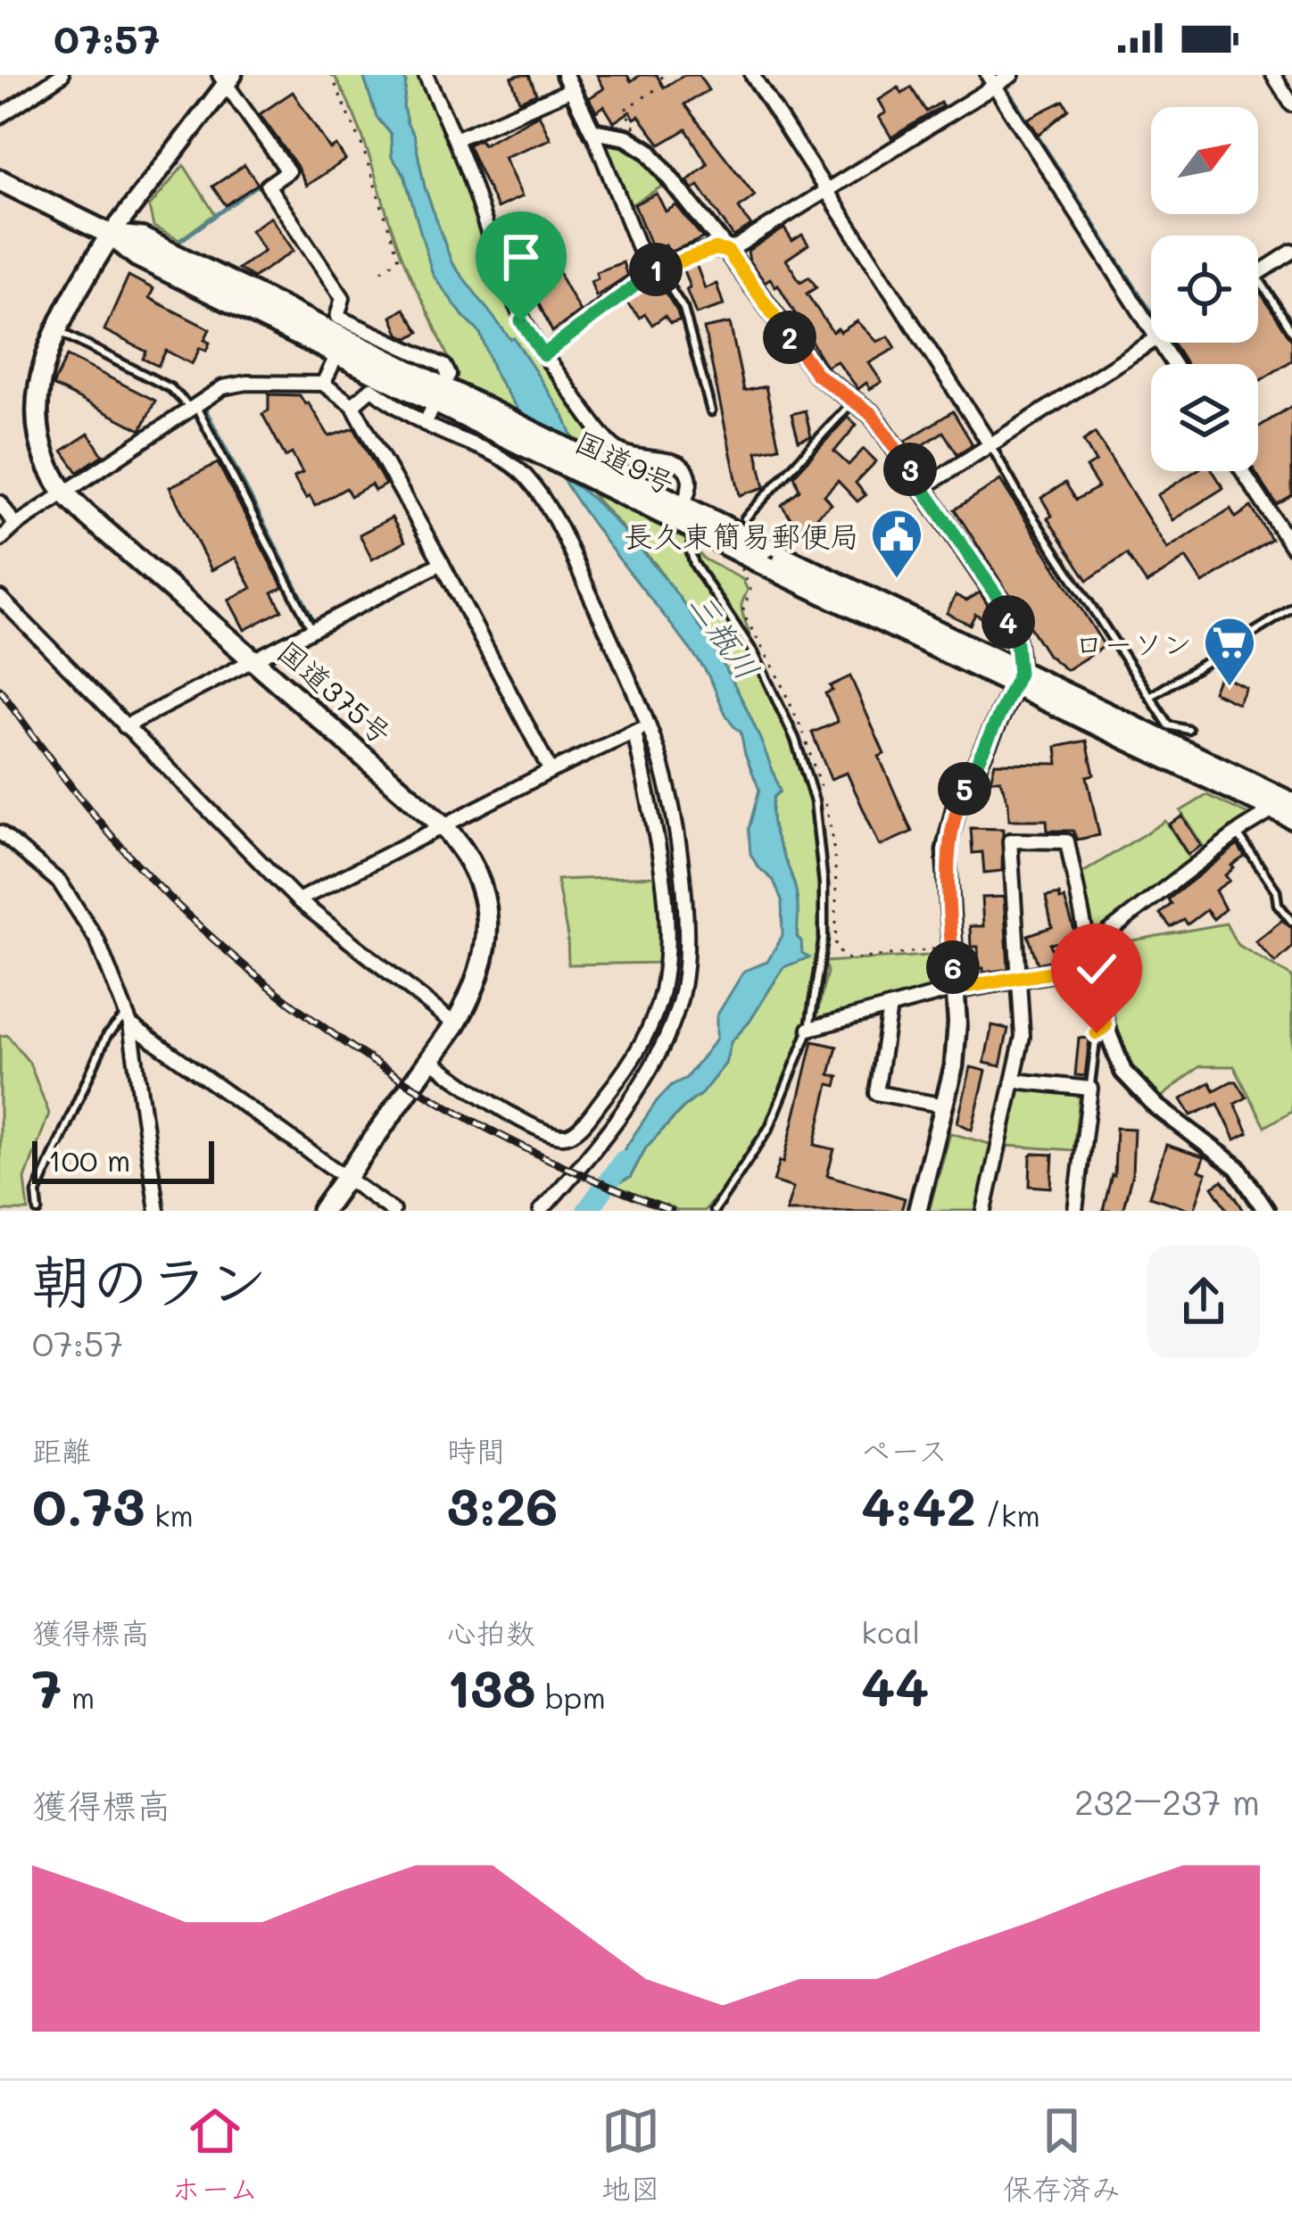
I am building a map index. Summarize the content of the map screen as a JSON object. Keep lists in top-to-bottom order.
{
  "streets": {
    "highway": ["国道9号", "国道375号"]
  },
  "crossings": [
    ["国道9号", "国道375号"]
  ],
  "water": ["三瓶川"],
  "places": {
    "public building": ["長久東簡易郵便局"],
    "supermarket": ["ローソン"]
  },
  "scale_bar": "100 m",
  "north": "top right",
  "page": {
    "status": "07:57",
    "pins": [
      "1",
      "2",
      "3",
      "4",
      "5",
      "6"
    ],
    "scale": "100 m",
    "heading": ["朝のラン", "07:57"],
    "stats": [
      ["距離", "0.73 km"],
      ["時間", "3:26"],
      ["ペース", "4:42 /km"],
      ["獲得標高", "7 m"],
      ["心拍数", "138 bpm"],
      ["kcal", "44"]
    ],
    "chart": ["獲得標高", "232–237 m"],
    "tabs": ["ホーム", "地図", "保存済み"]
  }
}
